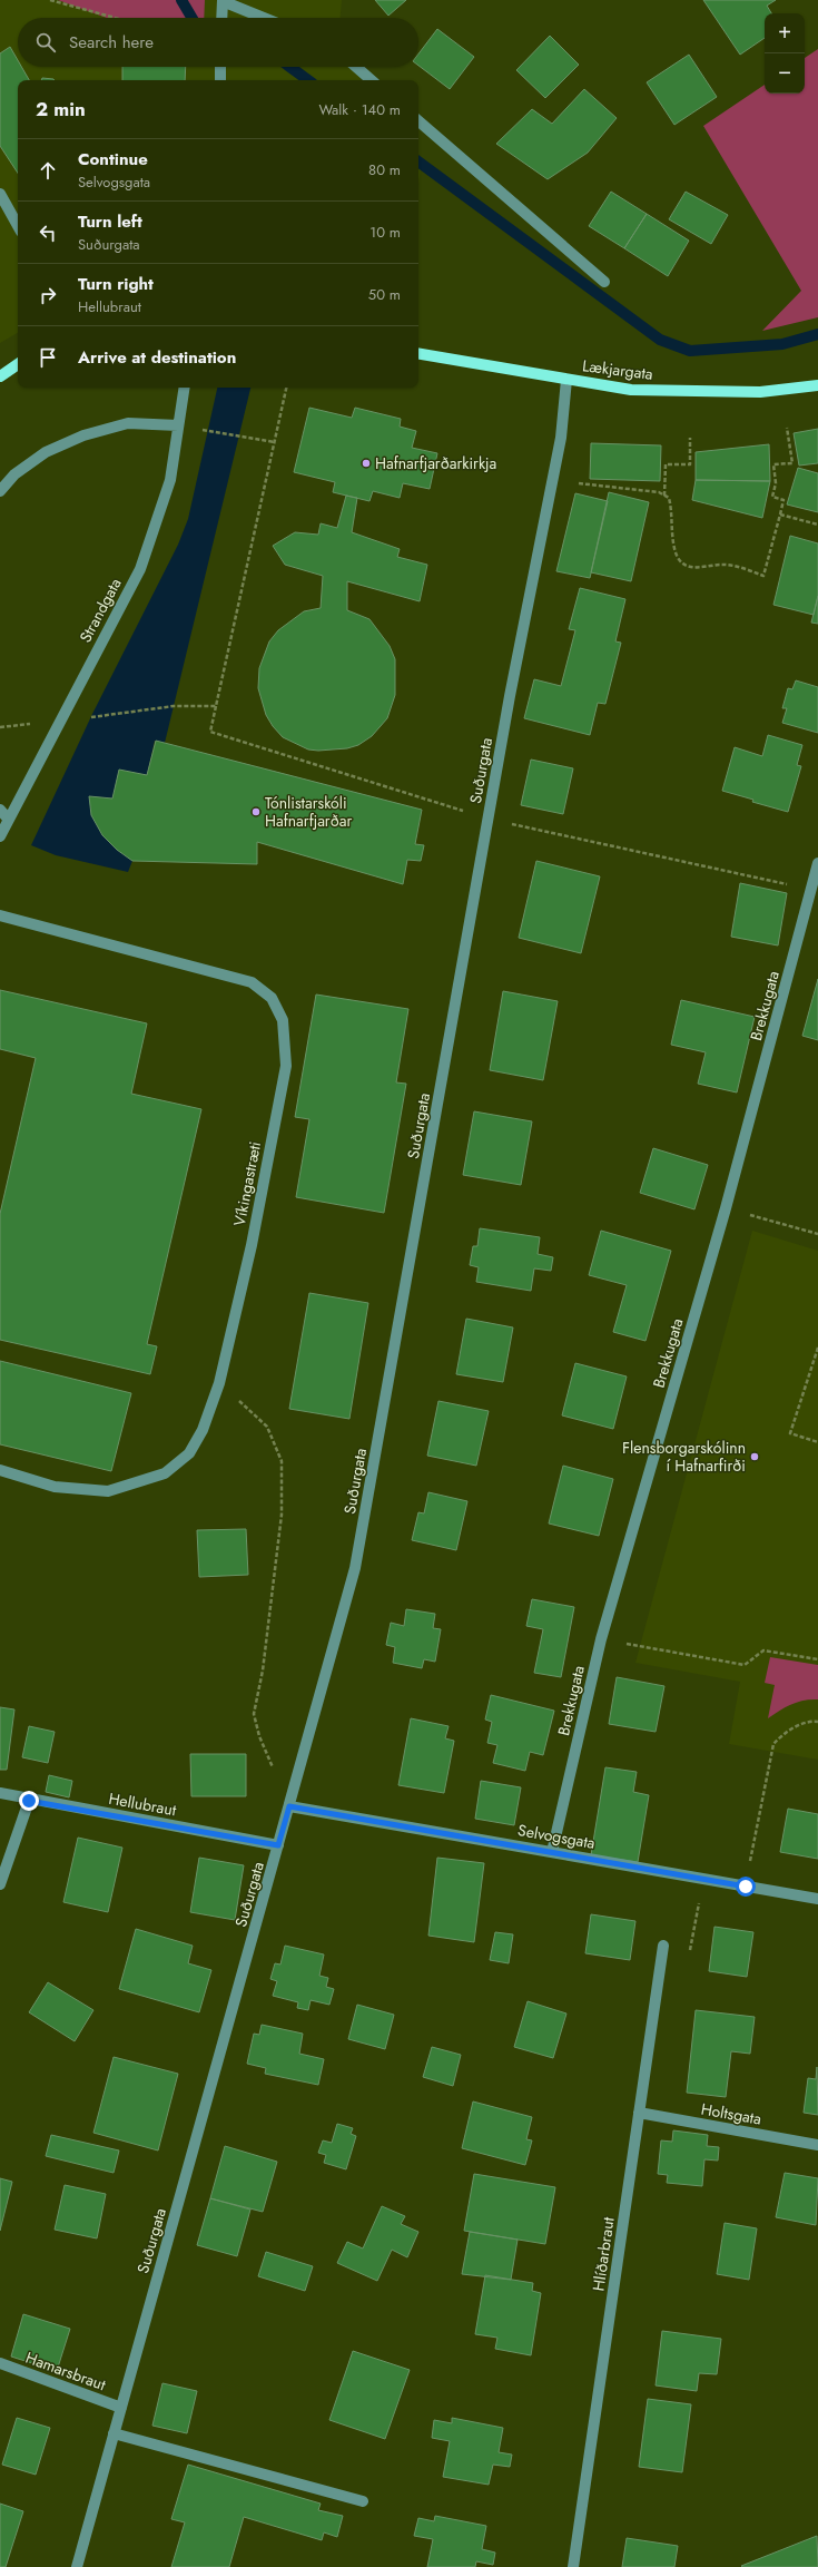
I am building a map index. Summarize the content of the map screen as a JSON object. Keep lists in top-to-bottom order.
{
  "streets": {
    "main road": ["Lækjargata"],
    "street": [
      "Strandgata",
      "Suðurgata",
      "Brekkugata",
      "Víkingastræti",
      "Hellubraut",
      "Selvogsgata",
      "Holtsgata",
      "Hlíðarbraut",
      "Hamarsbraut"
    ]
  },
  "crossings": [
    ["Lækjargata", "Suðurgata"],
    ["Suðurgata", "Hellubraut"],
    ["Suðurgata", "Selvogsgata"],
    ["Suðurgata", "Hamarsbraut"],
    ["Brekkugata", "Selvogsgata"],
    ["Holtsgata", "Hlíðarbraut"]
  ],
  "places": ["Hafnarfjarðarkirkja", "Tónlistarskóli Hafnarfjarðar", "Flensborgarskólinn í Hafnarfirði"],
  "page": {
    "map_buttons": ["+", "−"],
    "search": "Search here",
    "heading": ["2 min", "Walk · 140 m"],
    "list": [
      ["Continue", "Selvogsgata", "80 m"],
      ["Turn left", "Suðurgata", "10 m"],
      ["Turn right", "Hellubraut", "50 m"],
      "Arrive at destination"
    ]
  }
}
